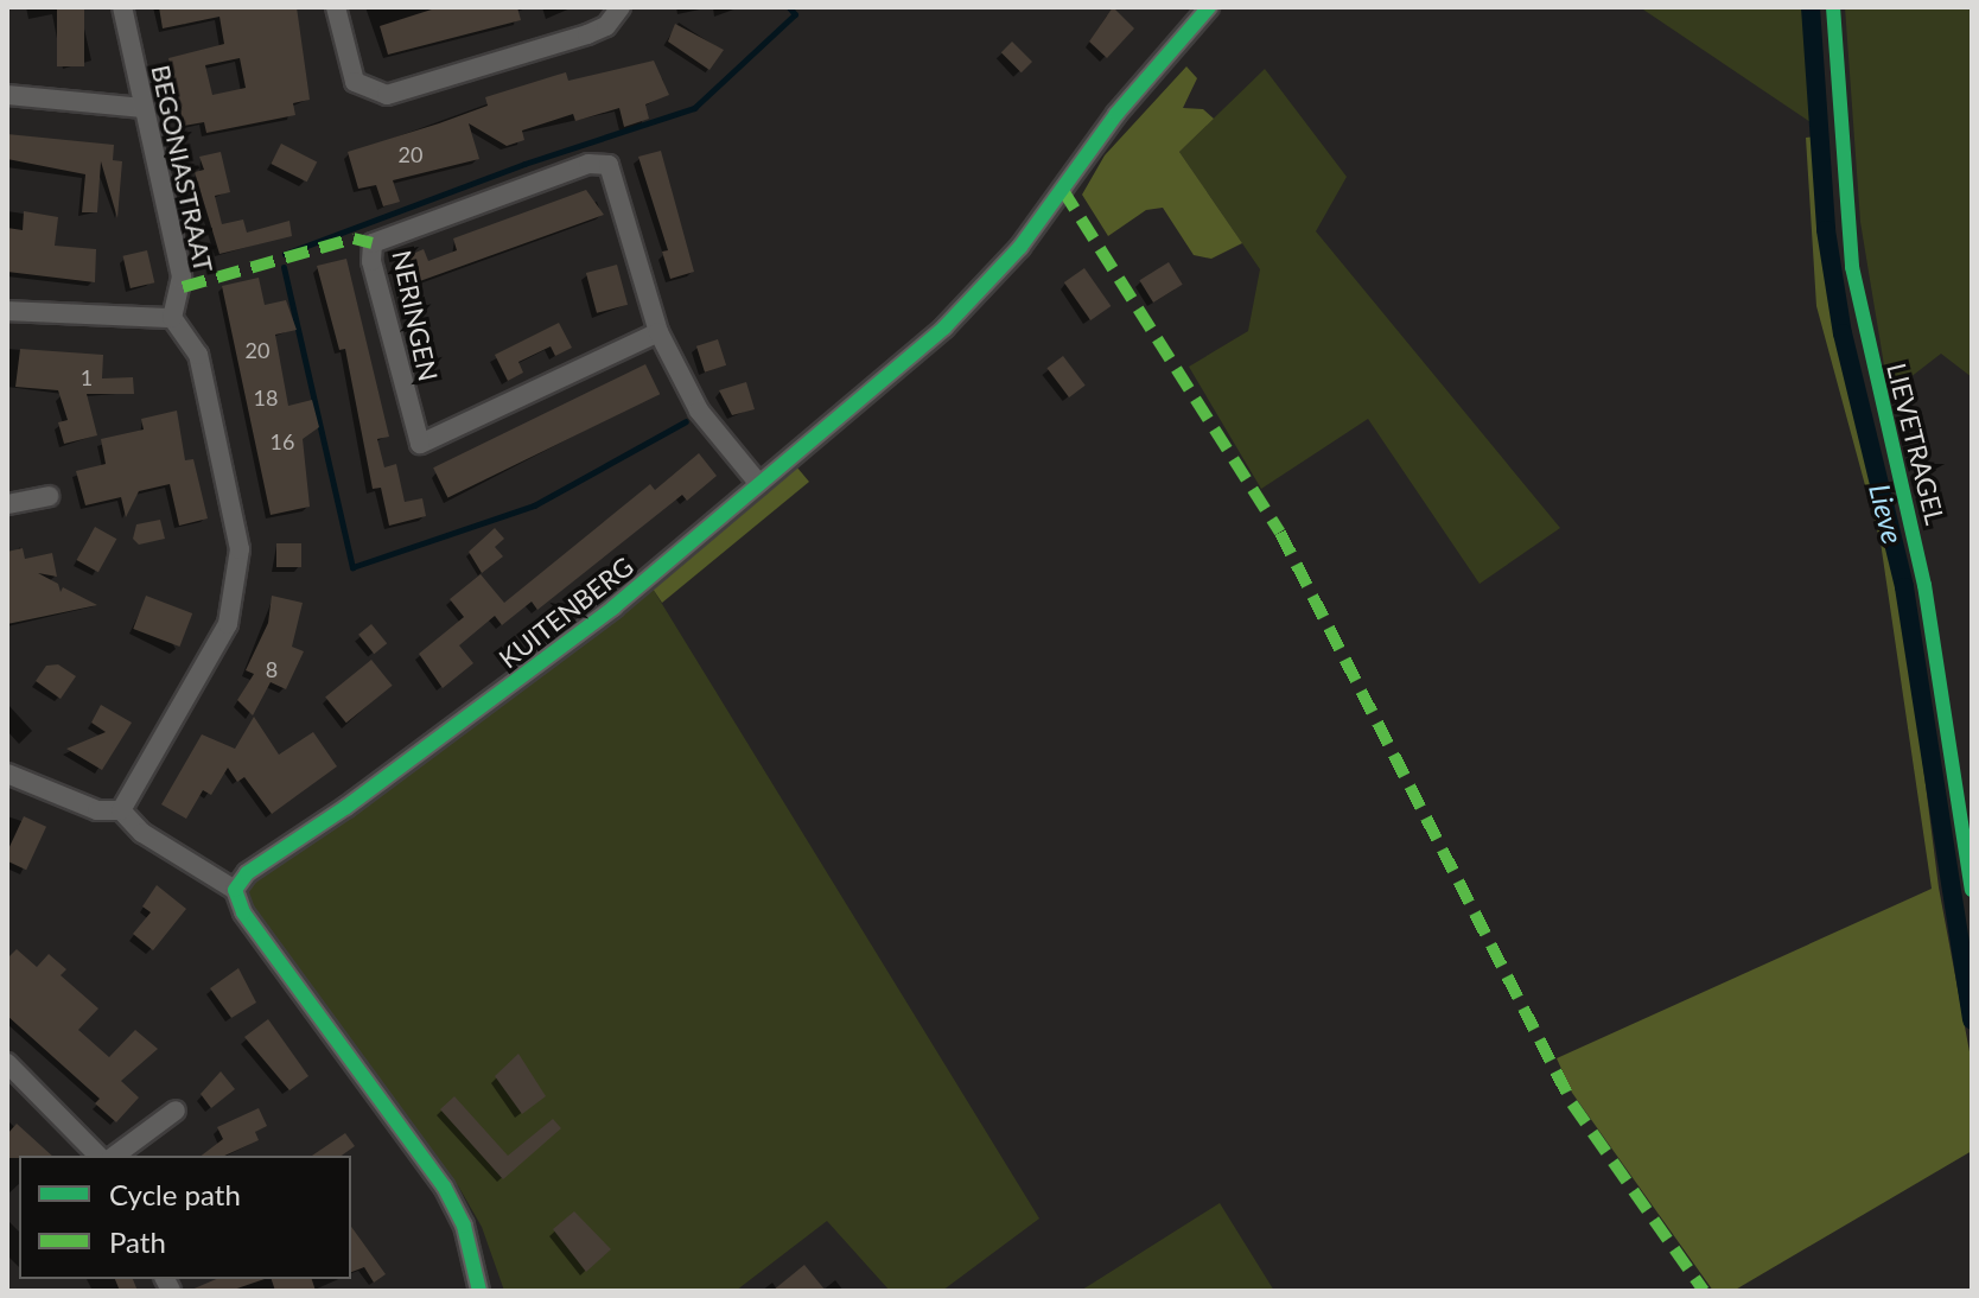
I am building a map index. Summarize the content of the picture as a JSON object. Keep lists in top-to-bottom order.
{
  "streets": {
    "street": ["BEGONIASTRAAT", "NERINGEN", "KUITENBERG"],
    "cycle path": ["LIEVETRAGEL"]
  },
  "crossings": [
    ["NERINGEN", "KUITENBERG"]
  ],
  "water": ["Lieve"],
  "house_numbers": [
    "20",
    "20",
    "1",
    "18",
    "16",
    "8"
  ],
  "legend": ["Cycle path", "Path"]
}
